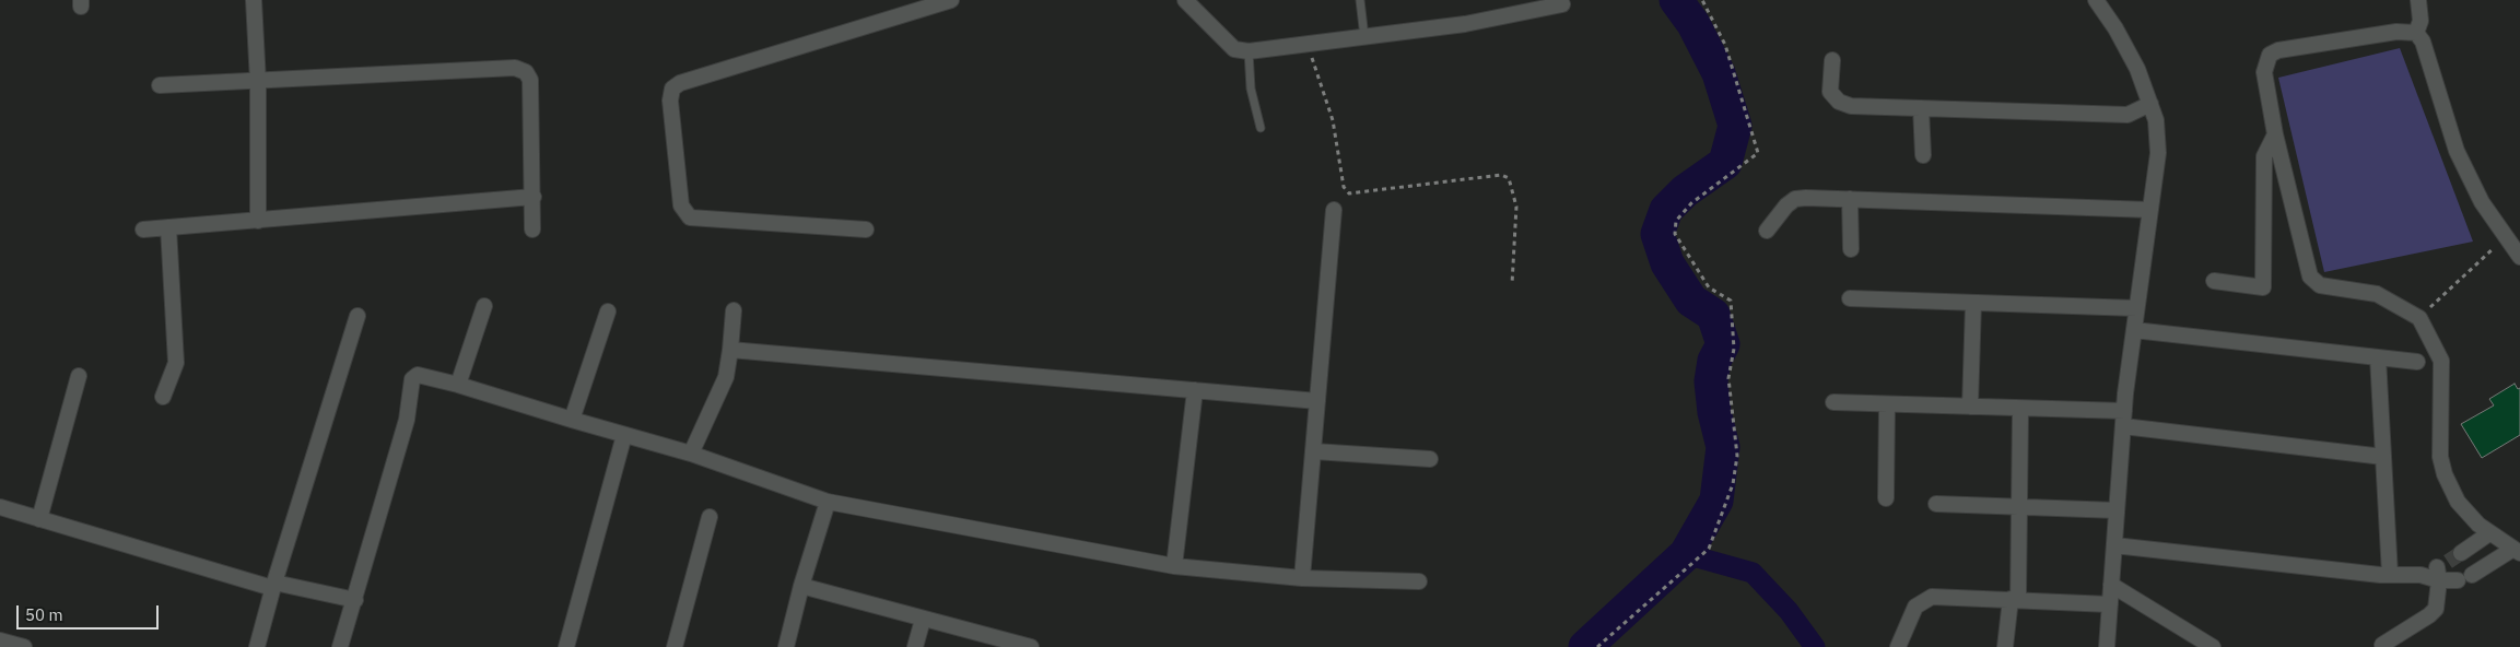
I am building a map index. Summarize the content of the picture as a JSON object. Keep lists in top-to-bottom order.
{
  "scale_bar": "50 m"
}
